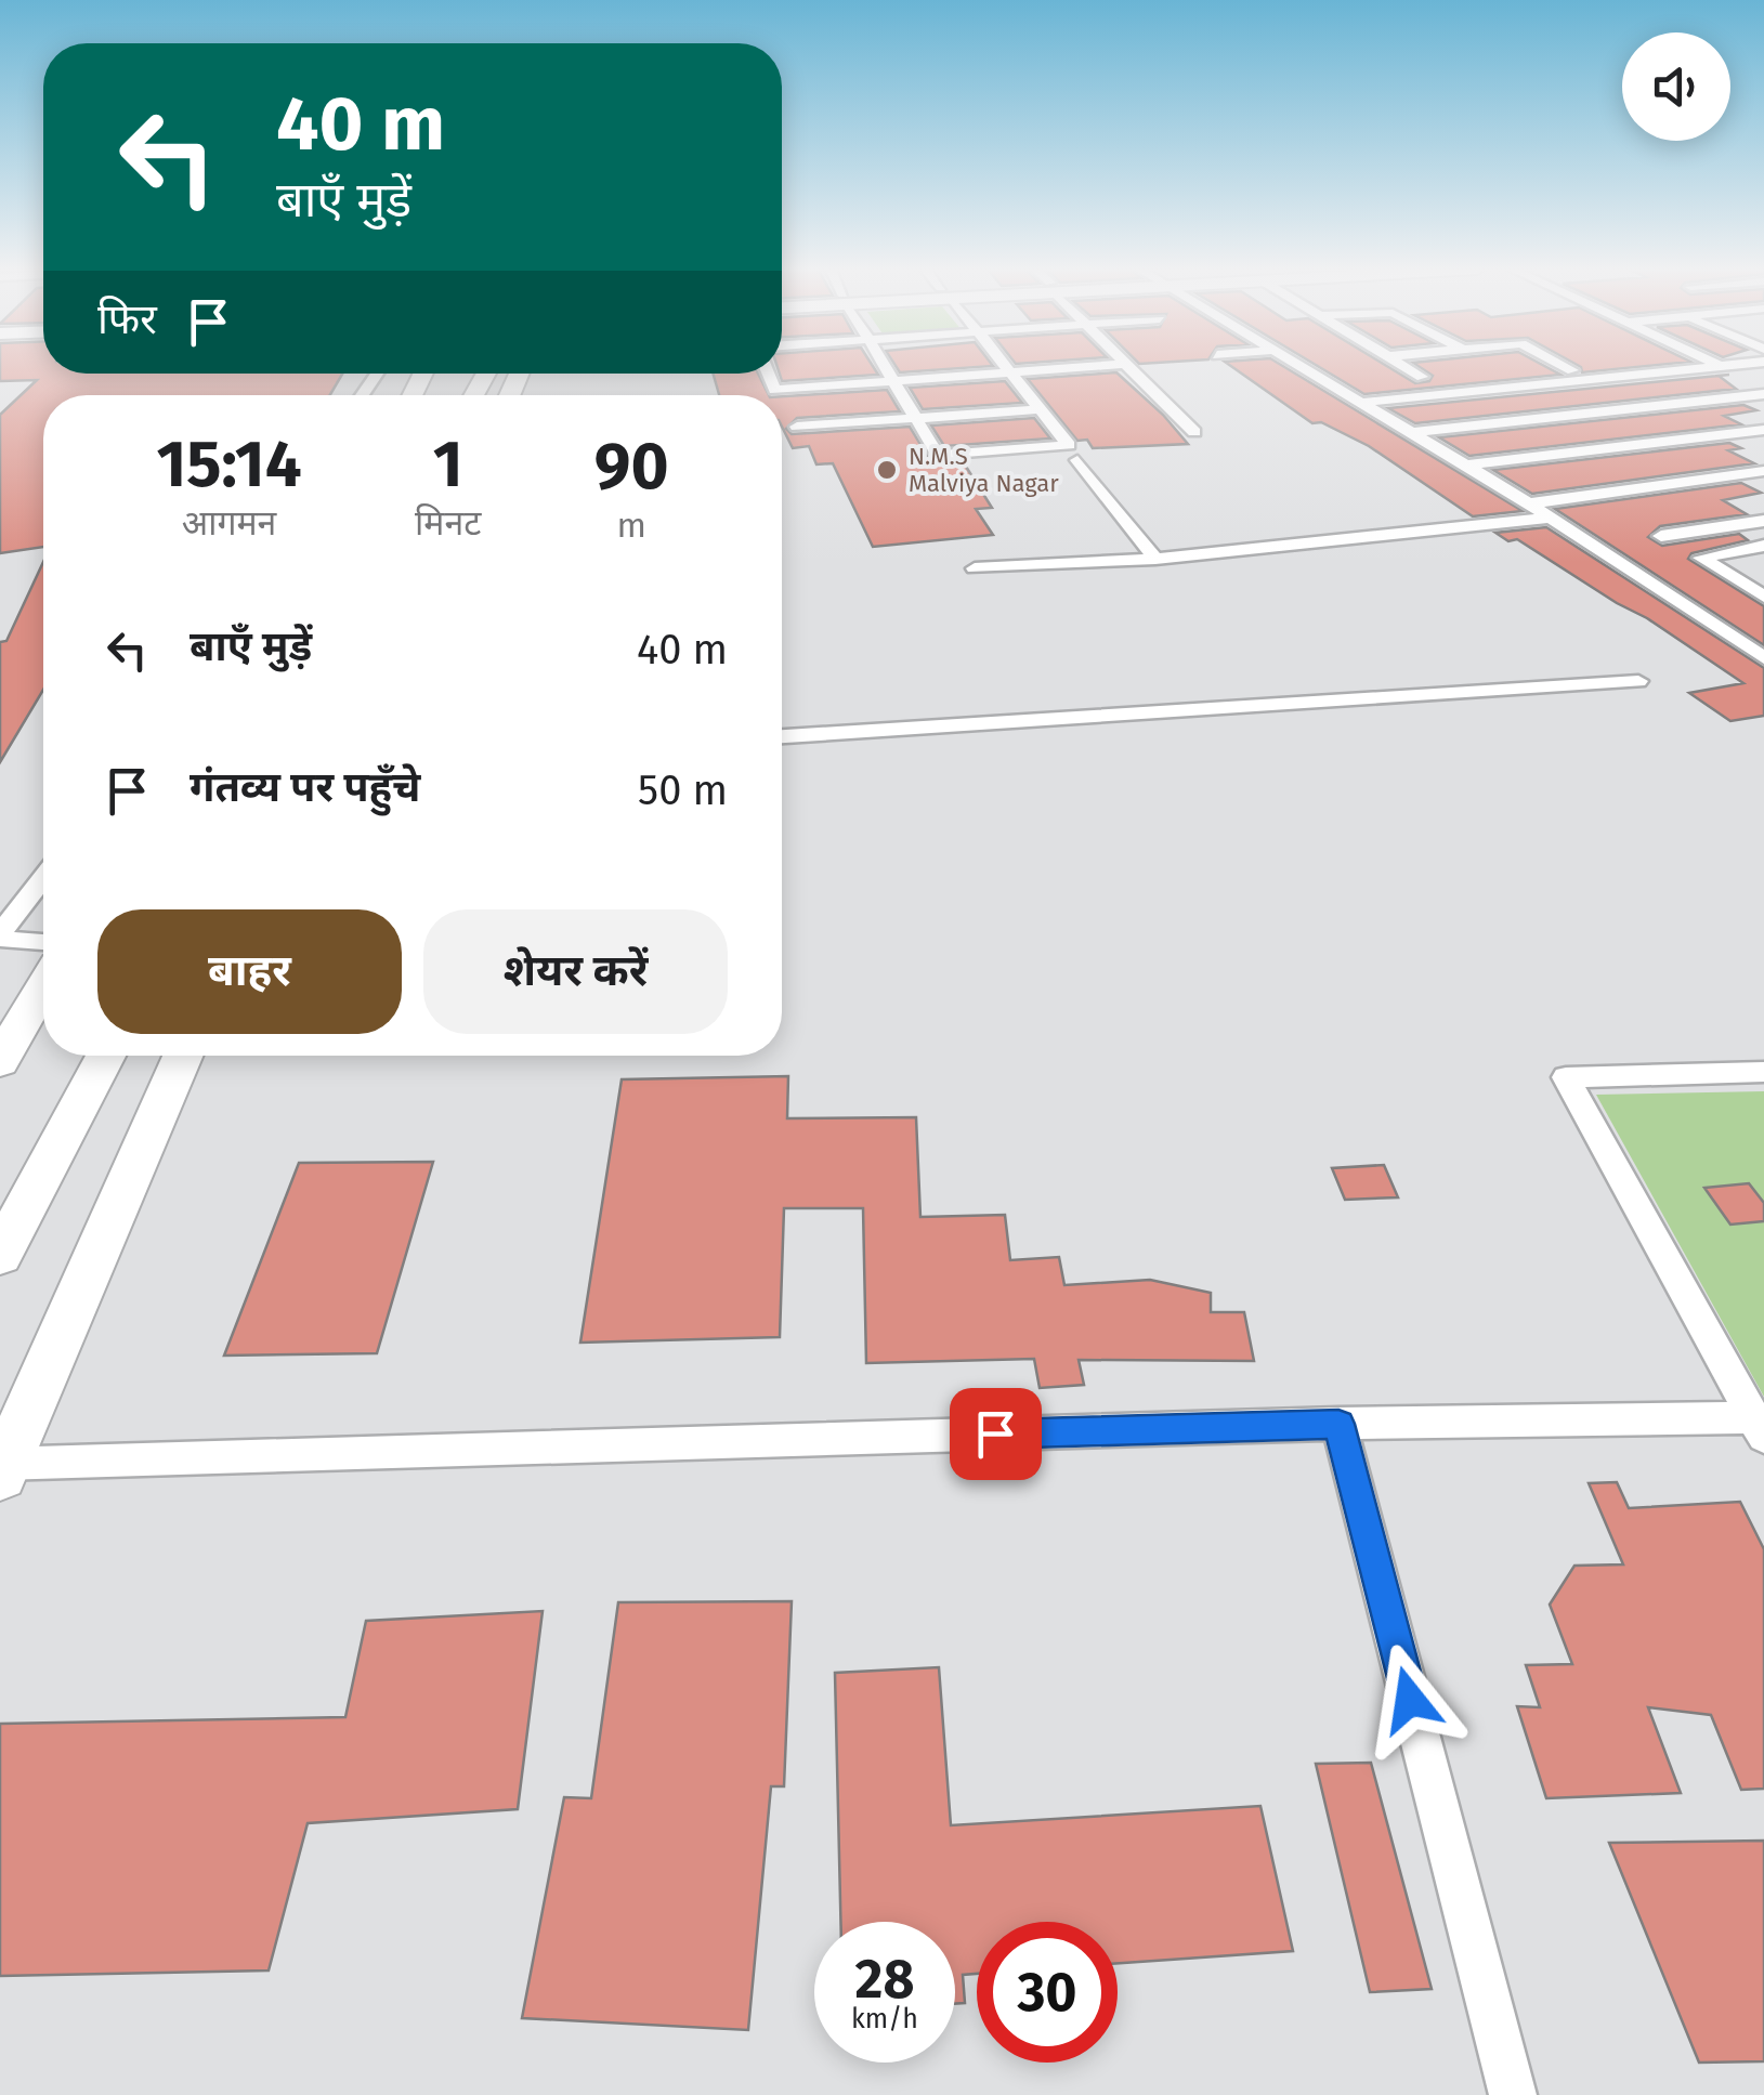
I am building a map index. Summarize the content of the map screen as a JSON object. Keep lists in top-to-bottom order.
{
  "places": ["N.M.S Malviya Nagar"],
  "page": {
    "turn": ["40 m", "बाएँ मुड़ें"],
    "then": "फिर",
    "eta": [
      "15:14",
      "आगमन",
      "1",
      "मिनट",
      "90",
      "m"
    ],
    "list": [
      {
        "name": "बाएँ मुड़ें",
        "value": "40 m"
      },
      {
        "name": "गंतव्य पर पहुँचे",
        "value": "50 m"
      }
    ],
    "buttons": ["बाहर", "शेयर करें"],
    "speed": "28 km/h",
    "limit": "30"
  }
}
